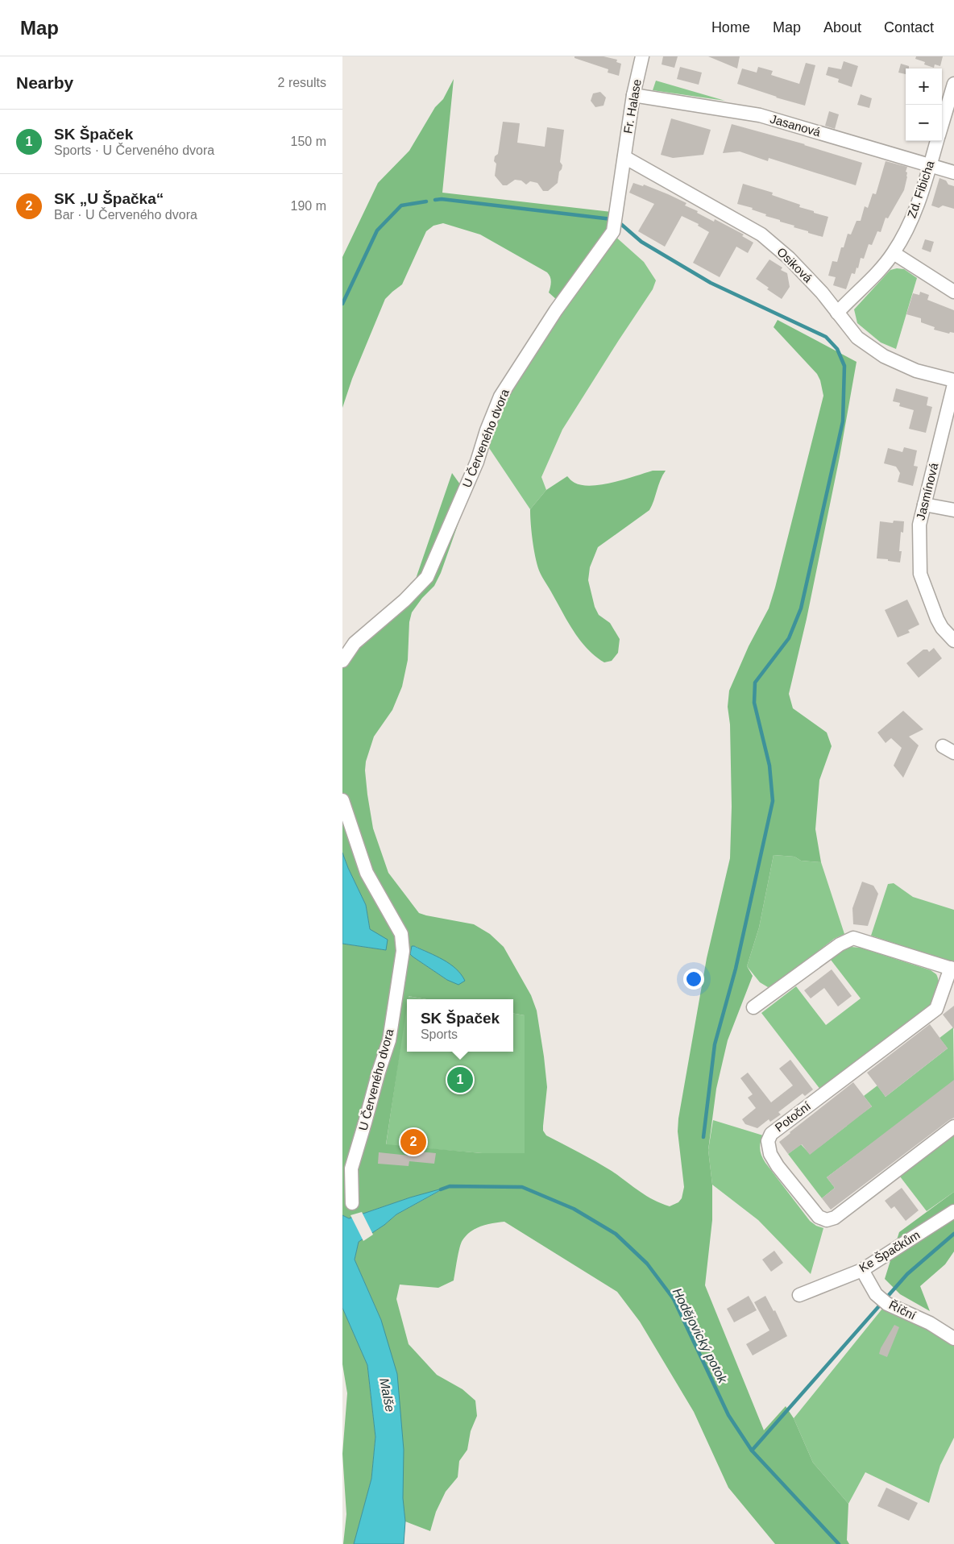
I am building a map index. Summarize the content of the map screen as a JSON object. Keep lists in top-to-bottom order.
{
  "streets": {
    "street": [
      "Fr. Halase",
      "Jasanová",
      "Zd. Fibicha",
      "Osiková",
      "U Červeného dvora",
      "Jasmínová",
      "Potoční",
      "Ke Špačkům",
      "Říční"
    ]
  },
  "crossings": [
    ["Fr. Halase", "Jasanová"],
    ["Fr. Halase", "Osiková"],
    ["Fr. Halase", "U Červeného dvora"],
    ["Jasanová", "Zd. Fibicha"],
    ["Zd. Fibicha", "Osiková"],
    ["Osiková", "U Červeného dvora"],
    ["Ke Špačkům", "Říční"]
  ],
  "water": ["Hodějovický potok", "Malše"],
  "page": {
    "header": "Map",
    "nav": [
      "Home",
      "Map",
      "About",
      "Contact"
    ],
    "heading": ["Nearby", "2 results"],
    "map_buttons": ["+", "−"],
    "list": [
      {
        "mark": "1",
        "name": "SK Špaček",
        "note": "Sports · U Červeného dvora",
        "value": "150 m"
      },
      {
        "mark": "2",
        "name": "SK „U Špačka“",
        "note": "Bar · U Červeného dvora",
        "value": "190 m"
      }
    ],
    "popup": ["SK Špaček", "Sports"],
    "pins": ["1", "2"]
  }
}
